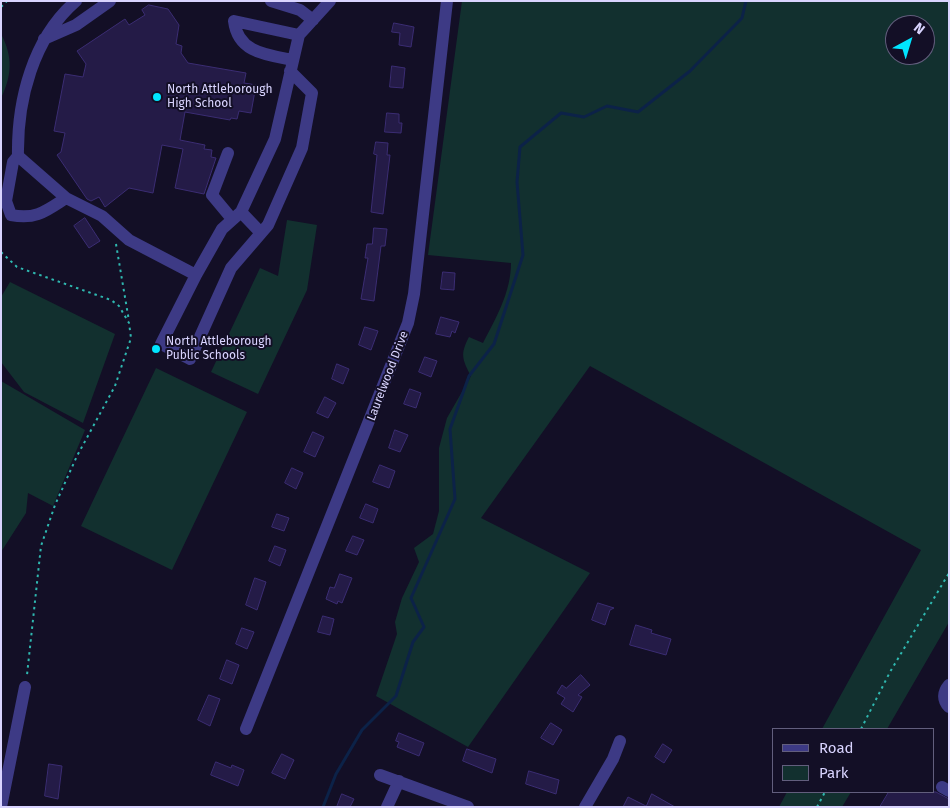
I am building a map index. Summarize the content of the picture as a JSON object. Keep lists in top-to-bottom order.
{
  "streets": {
    "street": ["Laurelwood Drive"]
  },
  "places": ["North Attleborough High School", "North Attleborough Public Schools"],
  "legend": ["Road", "Park"],
  "north": "top right"
}
